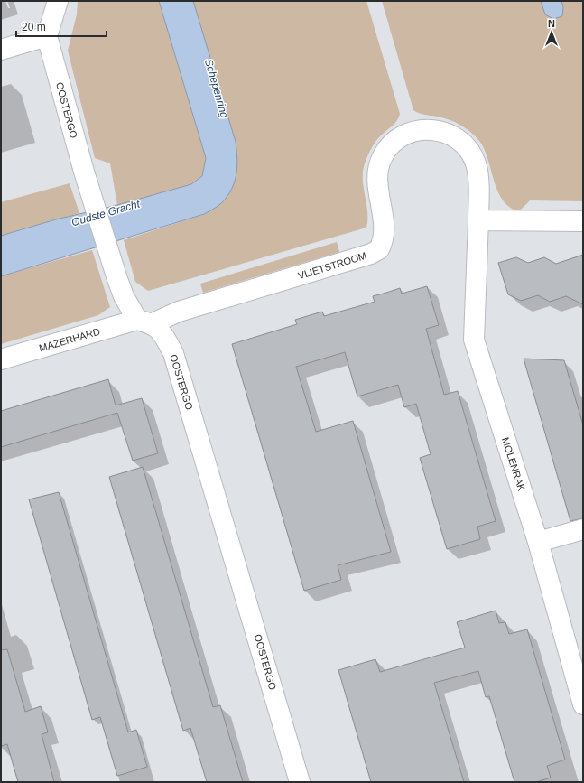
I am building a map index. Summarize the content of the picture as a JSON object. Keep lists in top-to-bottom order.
{
  "streets": {
    "street": [
      "OOSTERGO",
      "VLIETSTROOM",
      "MAZERHARD",
      "MOLENRAK"
    ]
  },
  "crossings": [
    ["OOSTERGO", "VLIETSTROOM"],
    ["OOSTERGO", "MAZERHARD"],
    ["VLIETSTROOM", "MAZERHARD"],
    ["VLIETSTROOM", "MOLENRAK"]
  ],
  "water": ["Schepenring", "Oudste Gracht"],
  "scale_bar": "20 m",
  "north": "top"
}
